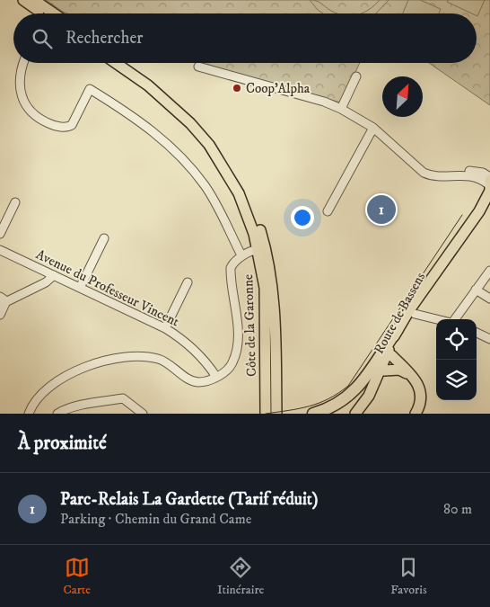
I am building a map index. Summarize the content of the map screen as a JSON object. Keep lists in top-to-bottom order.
{
  "streets": {
    "main road": ["Route de Bassens", "Côte de la Garonne"],
    "street": ["Avenue du Professeur Vincent"]
  },
  "places": ["Coop'Alpha"],
  "north": "top right",
  "page": {
    "search": "Rechercher",
    "pins": "1",
    "heading": "À proximité",
    "list": [
      {
        "mark": "1",
        "name": "Parc-Relais La Gardette (Tarif réduit)",
        "note": "Parking · Chemin du Grand Came",
        "value": "80 m"
      }
    ],
    "nav": ["Carte", "Itinéraire", "Favoris"]
  }
}
